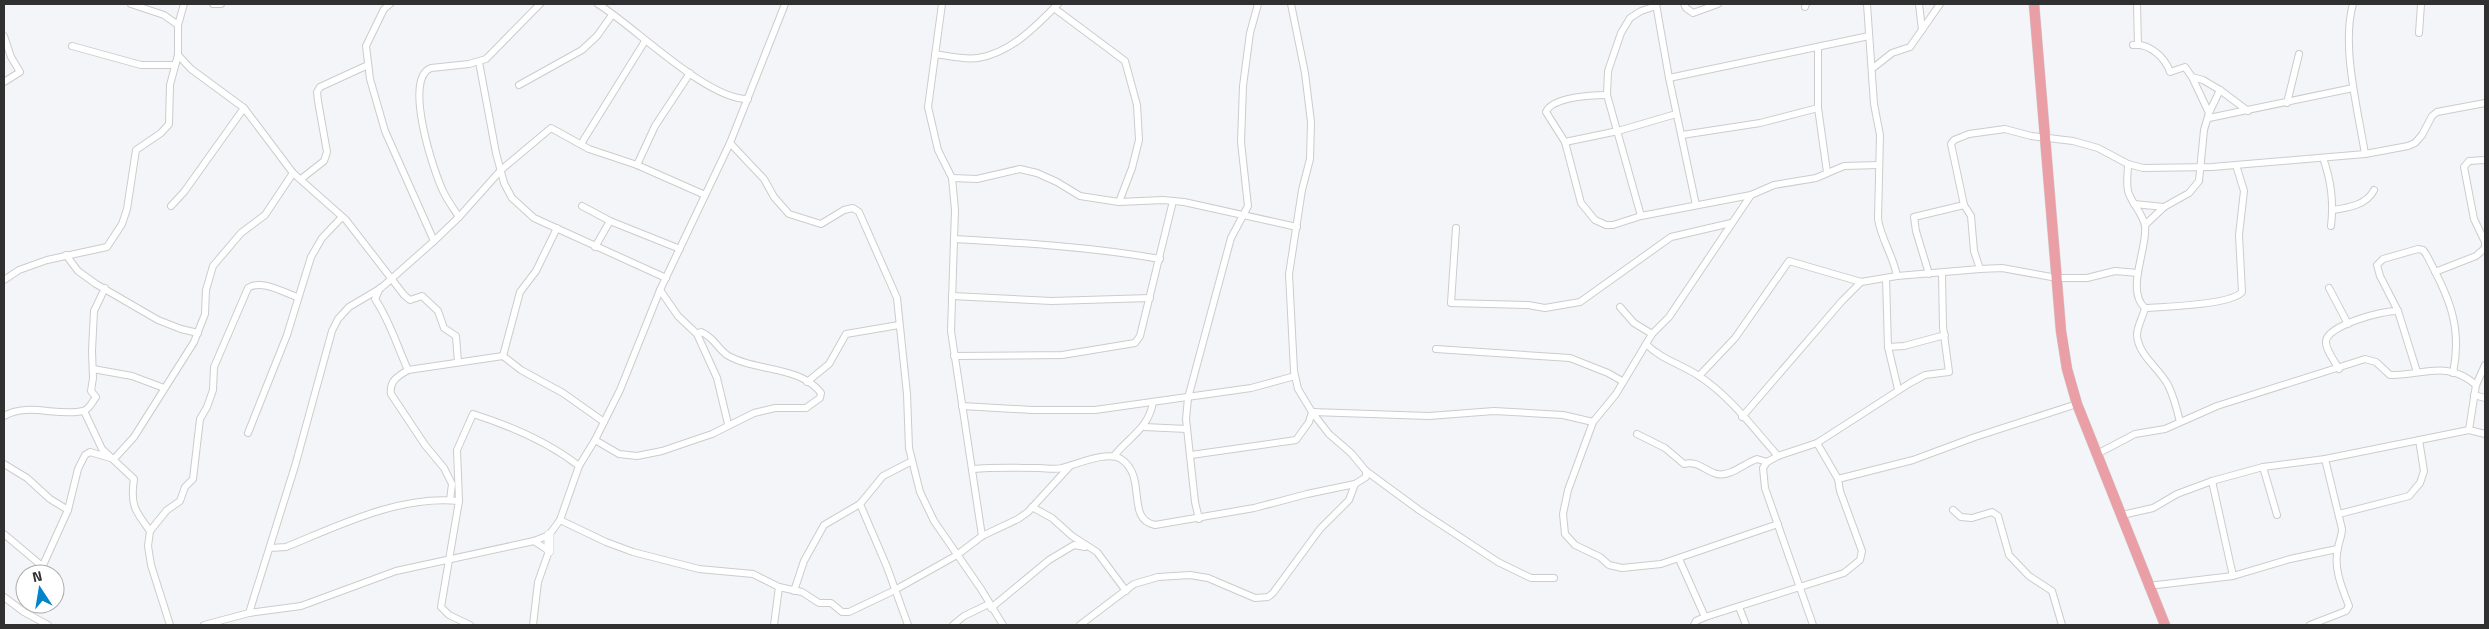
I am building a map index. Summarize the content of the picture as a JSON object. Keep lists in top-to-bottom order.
{
  "north": "top"
}
